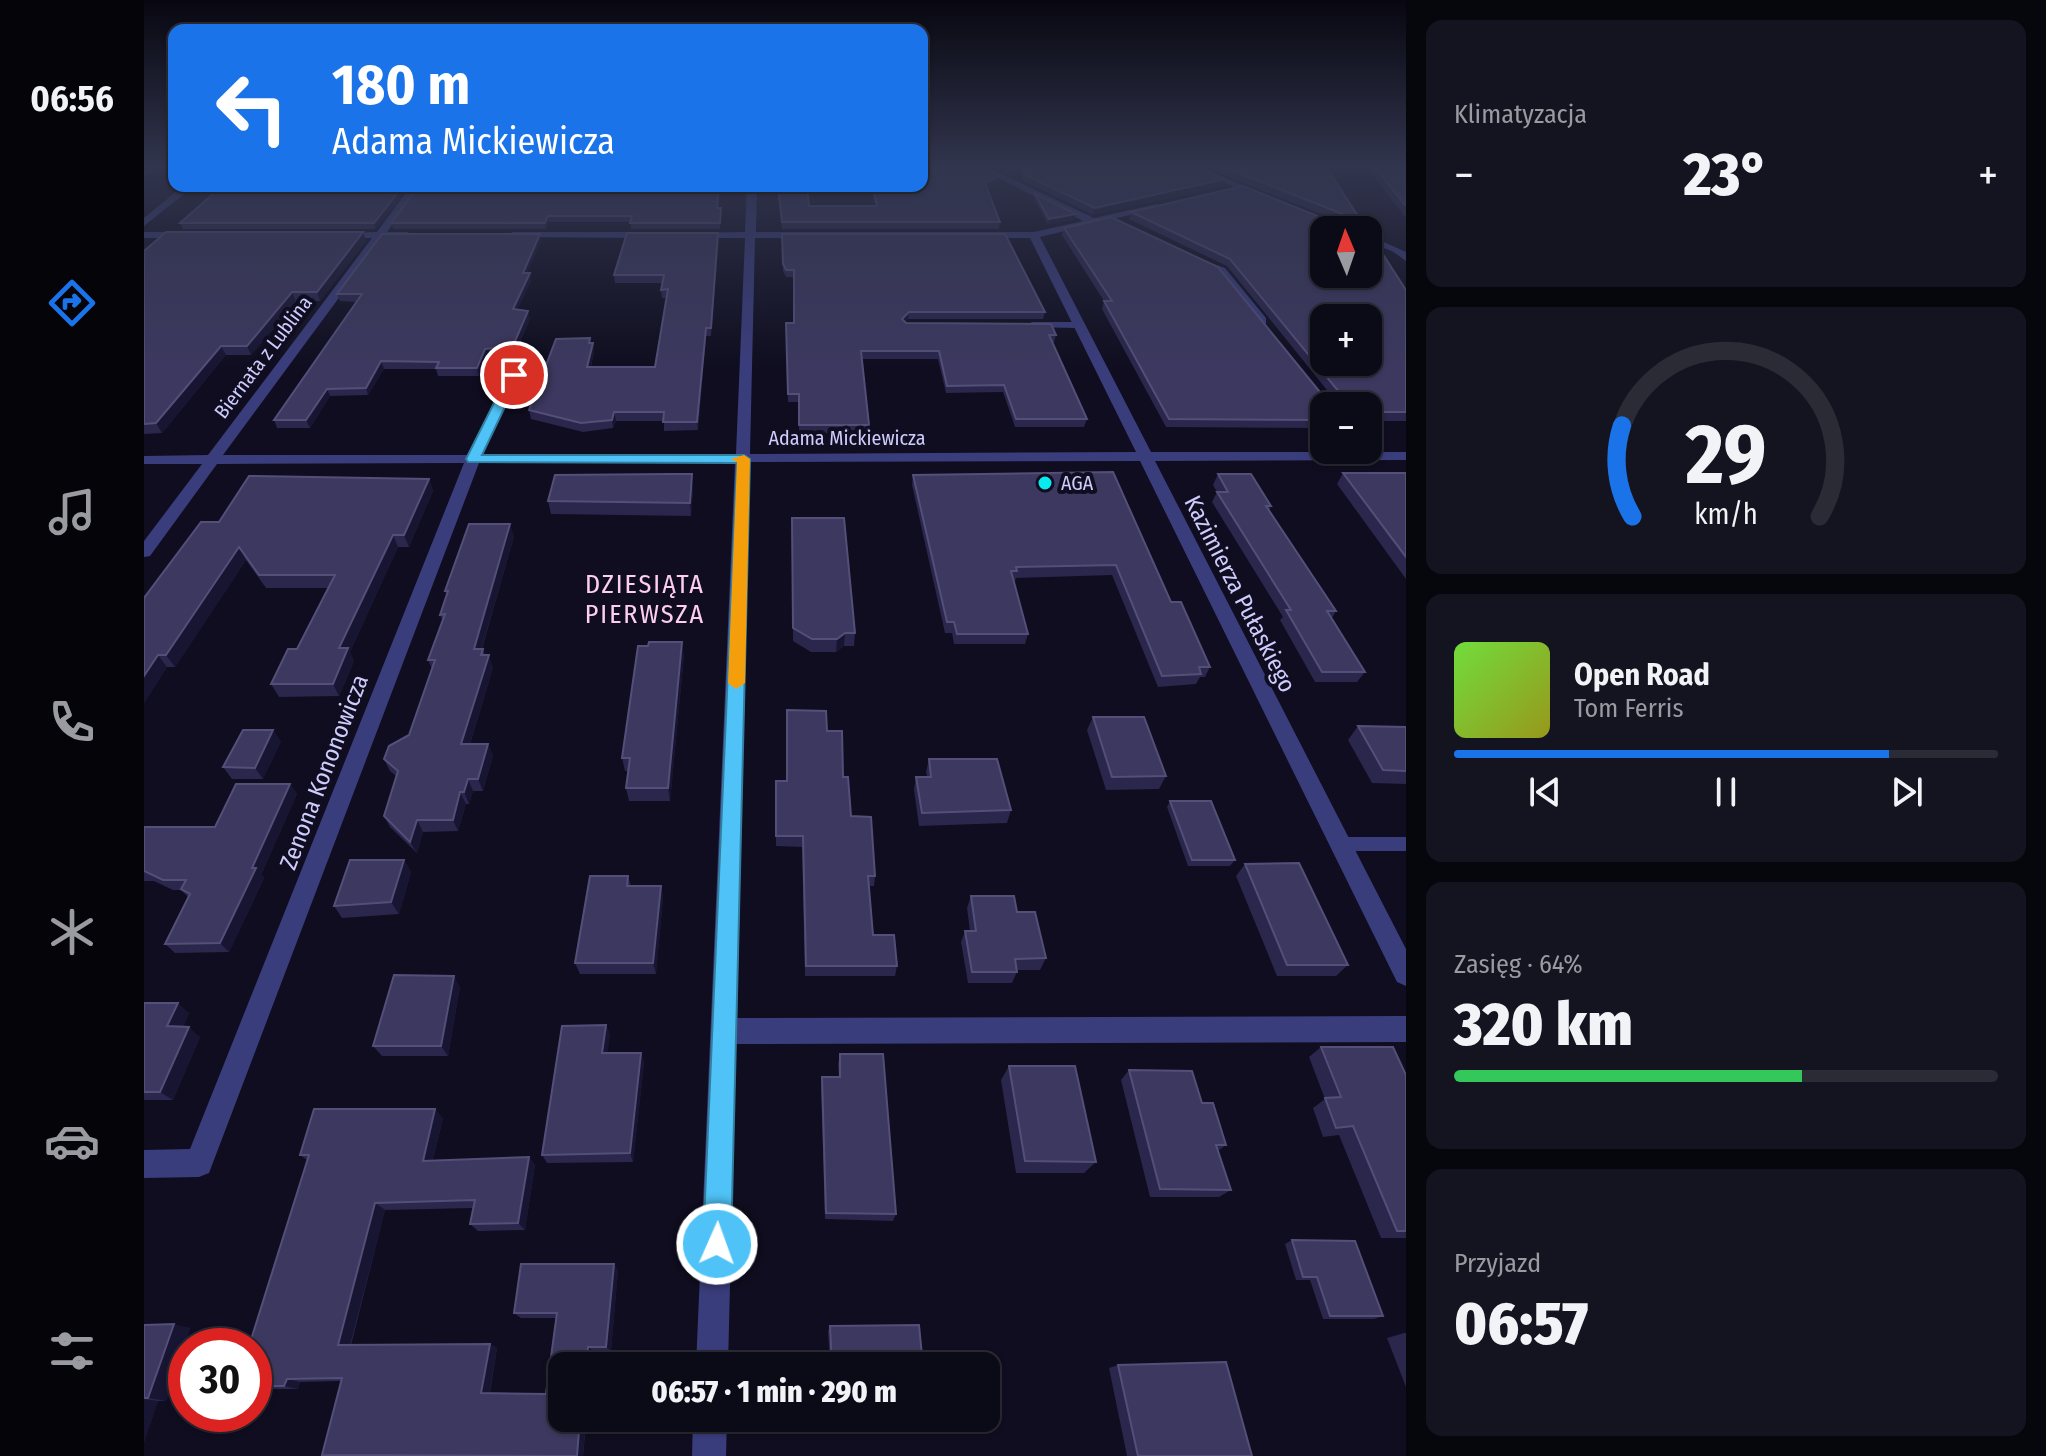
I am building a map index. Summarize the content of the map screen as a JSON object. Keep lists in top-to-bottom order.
{
  "streets": {
    "street": [
      "Biernata z Lublina",
      "Adama Mickiewicza",
      "Kazimierza Pułaskiego",
      "Zenona Kononowicza"
    ]
  },
  "crossings": [
    ["Biernata z Lublina", "Adama Mickiewicza"],
    ["Adama Mickiewicza", "Kazimierza Pułaskiego"],
    ["Adama Mickiewicza", "Zenona Kononowicza"]
  ],
  "districts": ["DZIESIĄTA PIERWSZA"],
  "places": ["AGA"],
  "north": "top",
  "page": {
    "tabs": "06:56",
    "tile": [
      "Klimatyzacja",
      ["Zasięg · 64%", "320 km"],
      ["Przyjazd", "06:57"]
    ],
    "turn": ["180 m", "Adama Mickiewicza"],
    "heat": ["−", "23°", "+"],
    "map_buttons": ["+", "−"],
    "song": ["Open Road", "Tom Ferris"],
    "limit": "30",
    "trip": "06:57 · 1 min · 290 m",
    "gauge": ["29", "km/h"]
  }
}
